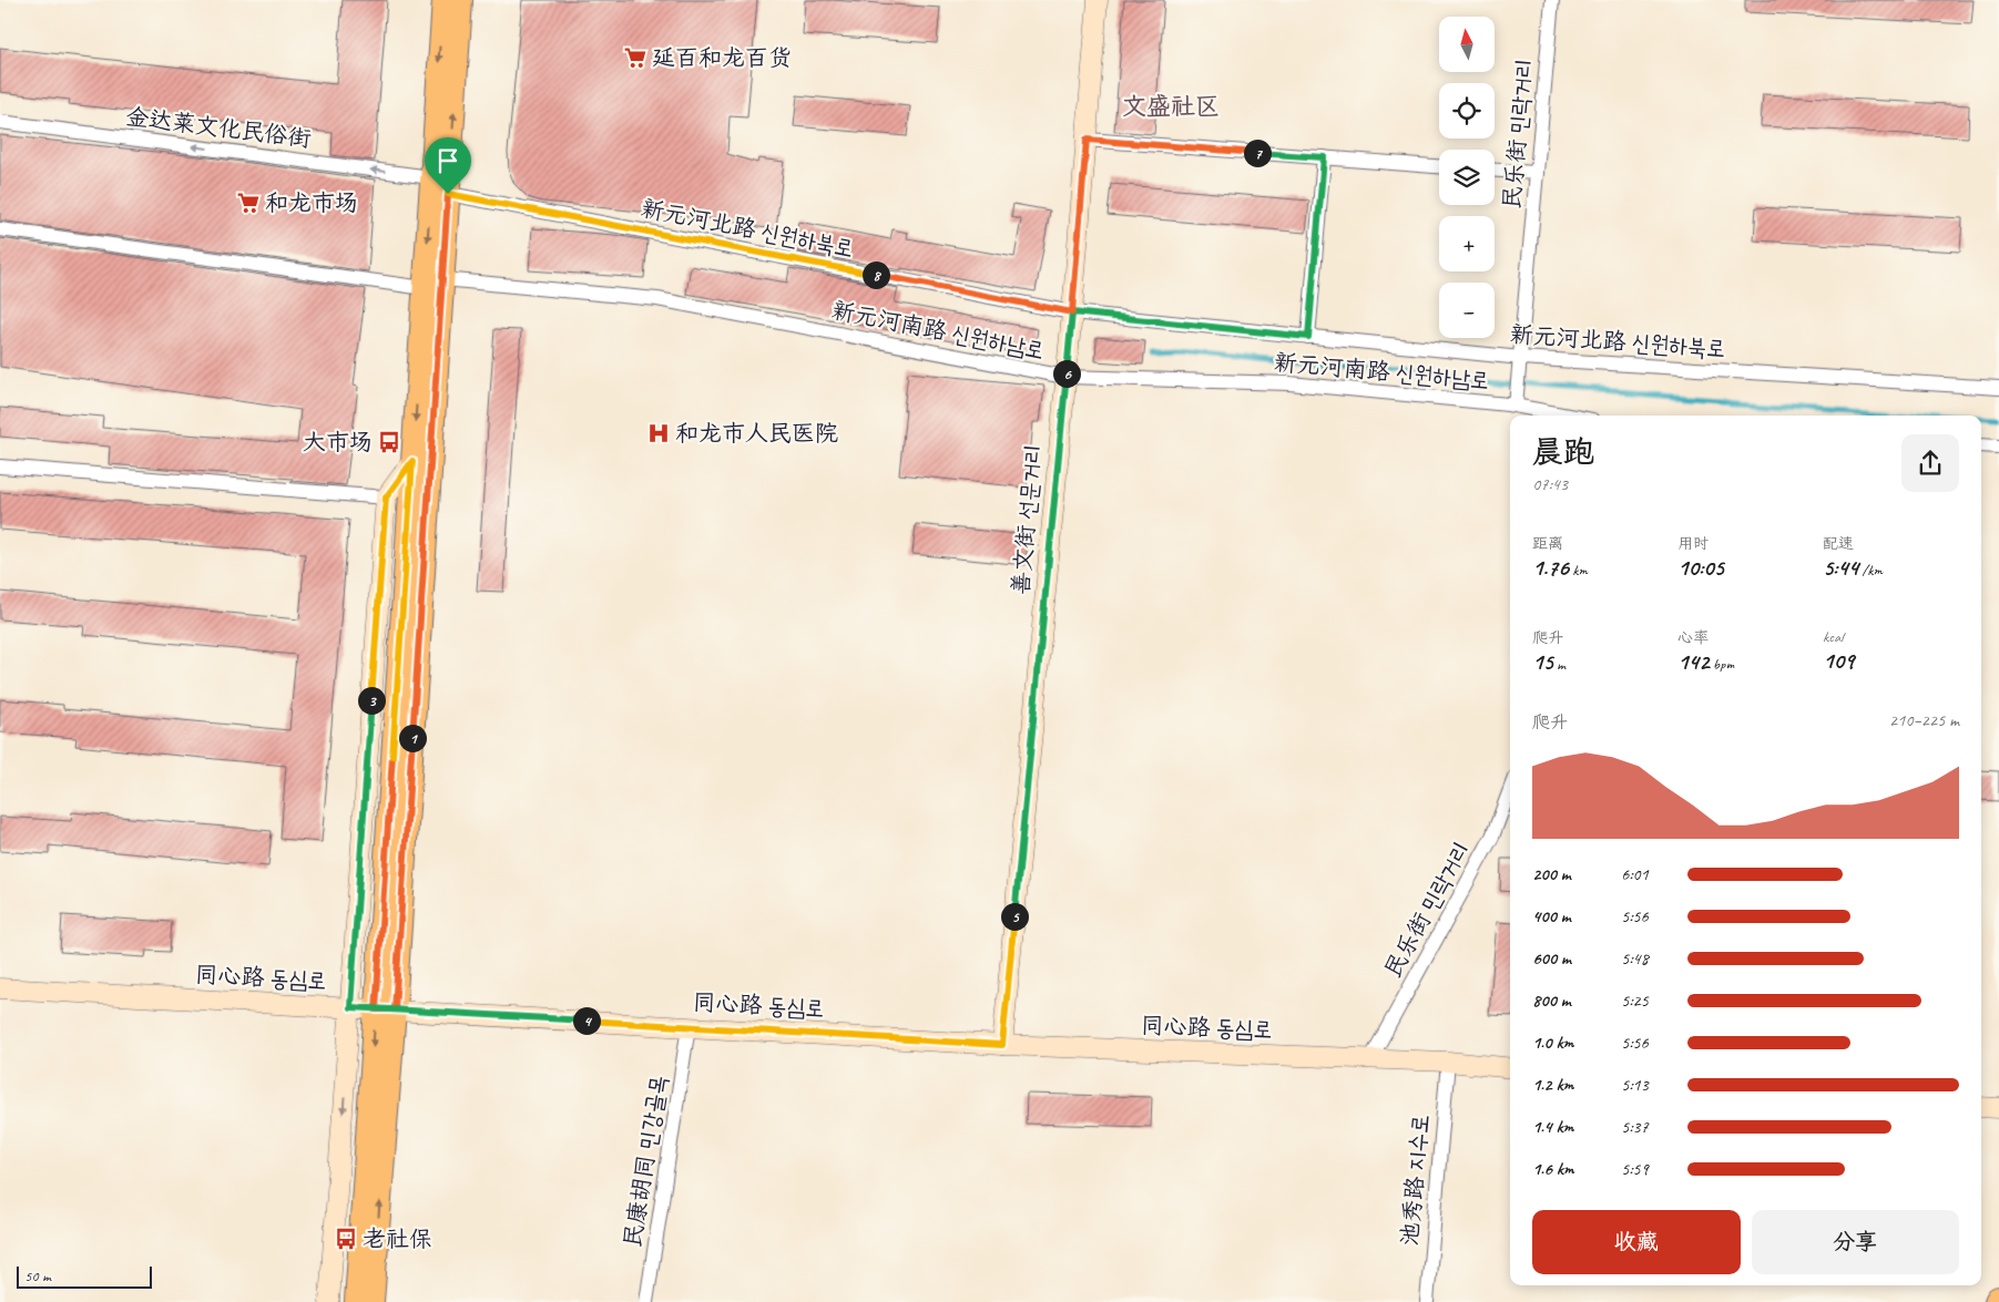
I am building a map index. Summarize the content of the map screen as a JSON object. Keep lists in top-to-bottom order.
{
  "streets": {
    "street": [
      "金达莱文化民俗街",
      "民乐街 민락거리",
      "新元河北路 신원하북로",
      "新元河南路 신원하남로",
      "善文街 선문거리",
      "同心路 동심로",
      "民康胡同 민강골목",
      "池秀路 지수로"
    ]
  },
  "crossings": [
    ["民乐街 민락거리", "新元河北路 신원하북로"],
    ["民乐街 민락거리", "新元河南路 신원하남로"],
    ["民乐街 민락거리", "同心路 동심로"],
    ["新元河北路 신원하북로", "善文街 선문거리"],
    ["新元河南路 신원하남로", "善文街 선문거리"],
    ["善文街 선문거리", "同心路 동심로"],
    ["同心路 동심로", "民康胡同 민강골목"],
    ["同心路 동심로", "池秀路 지수로"]
  ],
  "one_way": ["金达莱文化民俗街"],
  "districts": ["文盛社区"],
  "places": {
    "supermarket": ["延百和龙百货", "和龙市场"],
    "hospital": ["和龙市人民医院"],
    "bus stop": ["大市场", "老社保"]
  },
  "scale_bar": "50 m",
  "north": "top",
  "page": {
    "map_buttons": ["+", "−"],
    "pins": [
      "7",
      "8",
      "6",
      "3",
      "1",
      "5",
      "4"
    ],
    "heading": ["晨跑", "07:43"],
    "stats": [
      ["距离", "1.76 km"],
      ["用时", "10:05"],
      ["配速", "5:44 /km"],
      ["爬升", "15 m"],
      ["心率", "142 bpm"],
      ["kcal", "109"]
    ],
    "chart": ["爬升", "210–225 m"],
    "list": [
      {
        "name": "200 m",
        "note": "6:01"
      },
      {
        "name": "400 m",
        "note": "5:56"
      },
      {
        "name": "600 m",
        "note": "5:48"
      },
      {
        "name": "800 m",
        "note": "5:25"
      },
      {
        "name": "1.0 km",
        "note": "5:56"
      },
      {
        "name": "1.2 km",
        "note": "5:13"
      },
      {
        "name": "1.4 km",
        "note": "5:37"
      },
      {
        "name": "1.6 km",
        "note": "5:59"
      }
    ],
    "buttons": ["收藏", "分享"],
    "scale": "50 m"
  }
}
